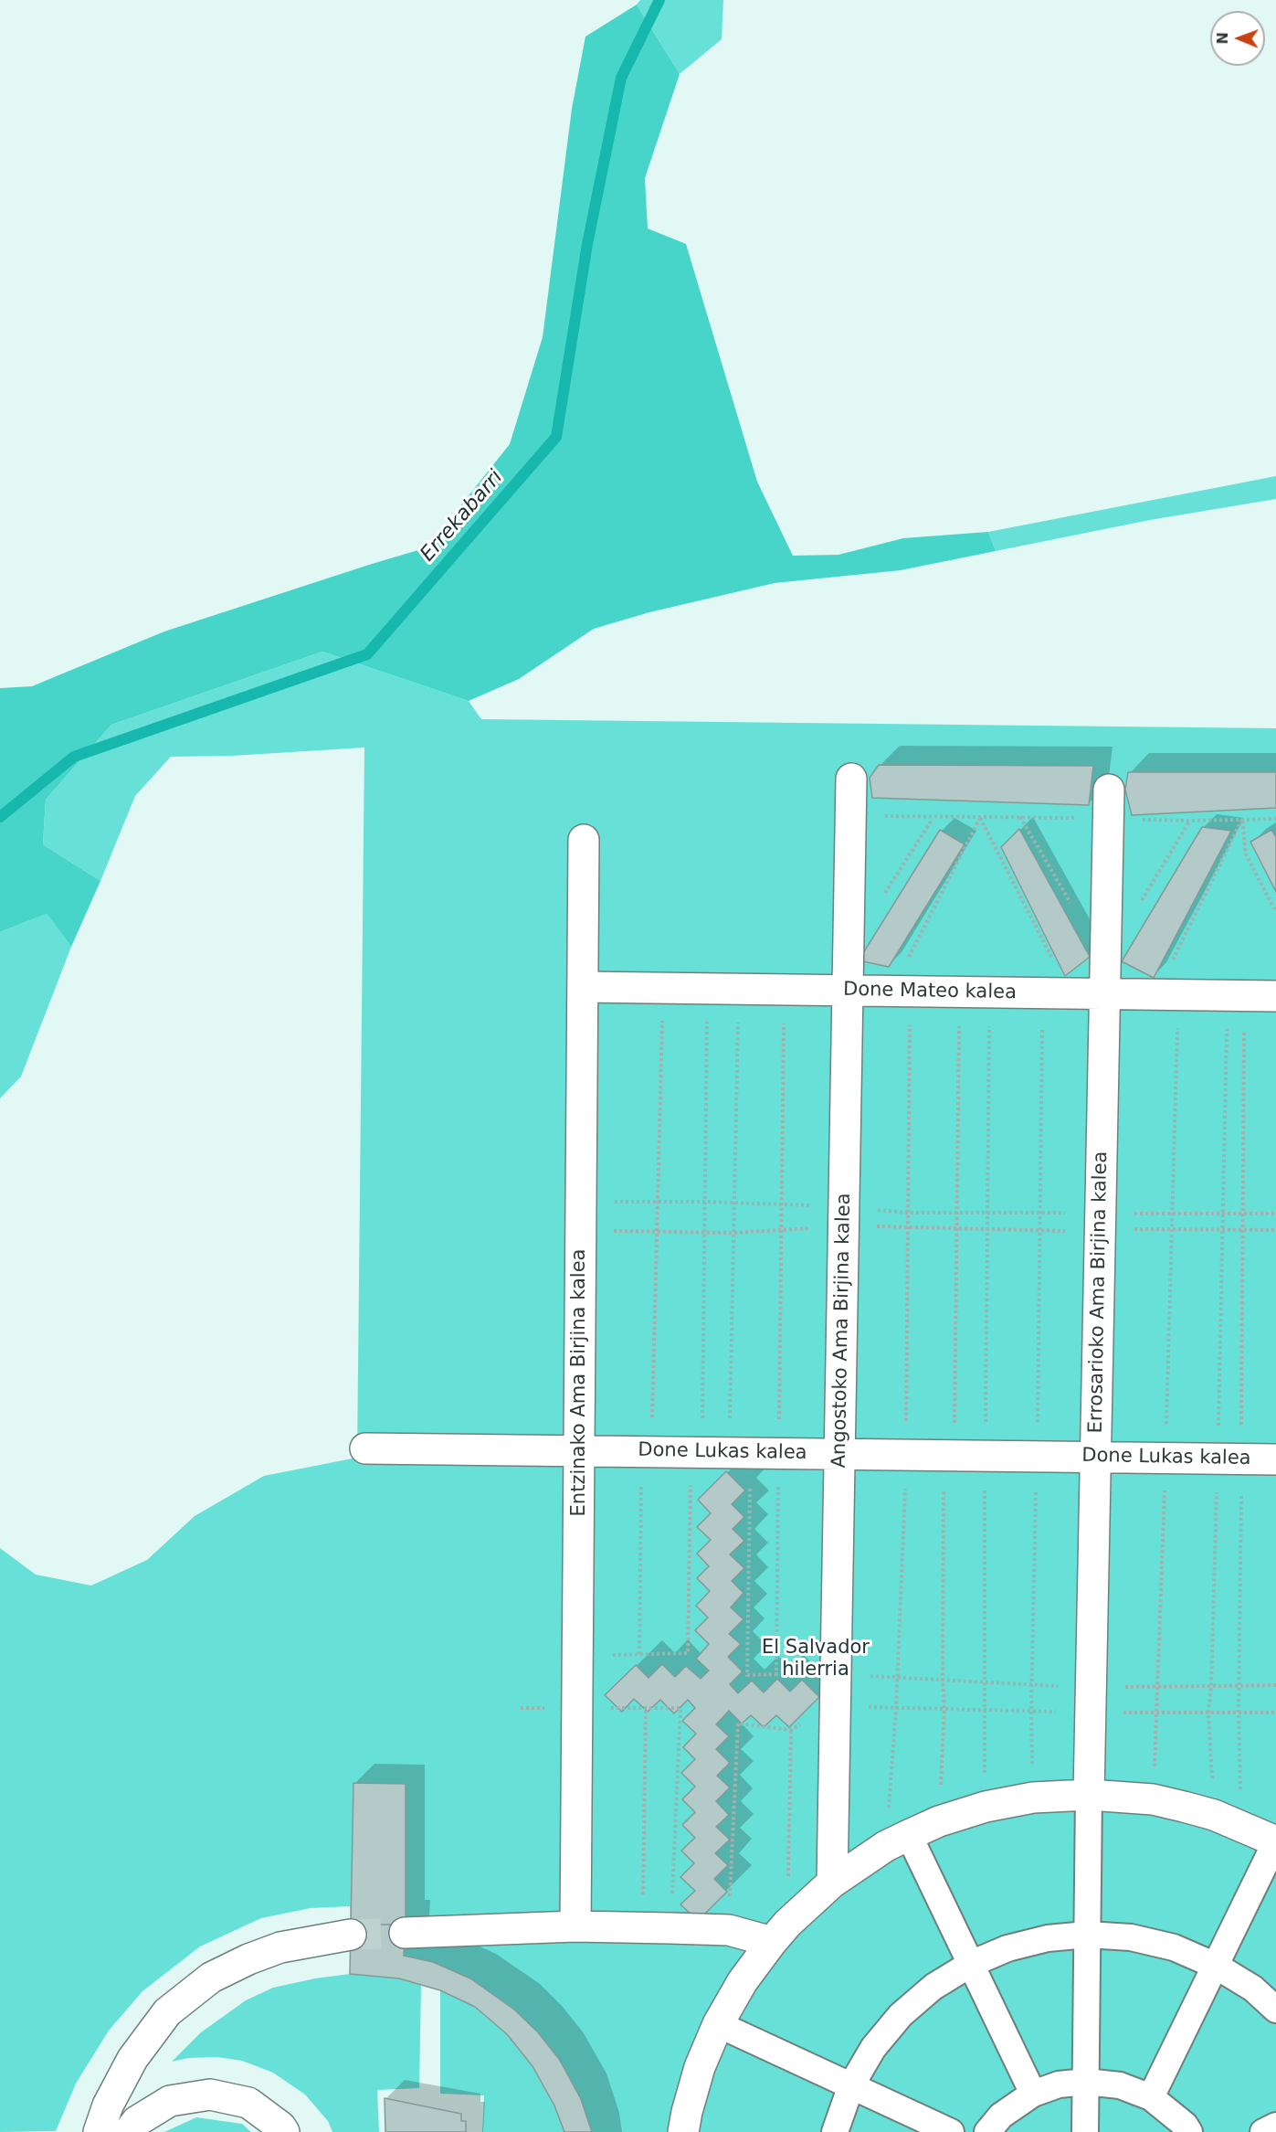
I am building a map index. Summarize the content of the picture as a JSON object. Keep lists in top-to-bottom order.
{
  "streets": {
    "street": [
      "Done Mateo kalea",
      "Errosarioko Ama Birjina kalea",
      "Angostoko Ama Birjina kalea",
      "Entzinako Ama Birjina kalea",
      "Done Lukas kalea"
    ]
  },
  "crossings": [
    ["Done Mateo kalea", "Errosarioko Ama Birjina kalea"],
    ["Done Mateo kalea", "Angostoko Ama Birjina kalea"],
    ["Done Mateo kalea", "Entzinako Ama Birjina kalea"],
    ["Errosarioko Ama Birjina kalea", "Done Lukas kalea"],
    ["Angostoko Ama Birjina kalea", "Done Lukas kalea"],
    ["Entzinako Ama Birjina kalea", "Done Lukas kalea"]
  ],
  "water": ["Errekabarri"],
  "parks": ["El Salvador hilerria"],
  "north": "left"
}
